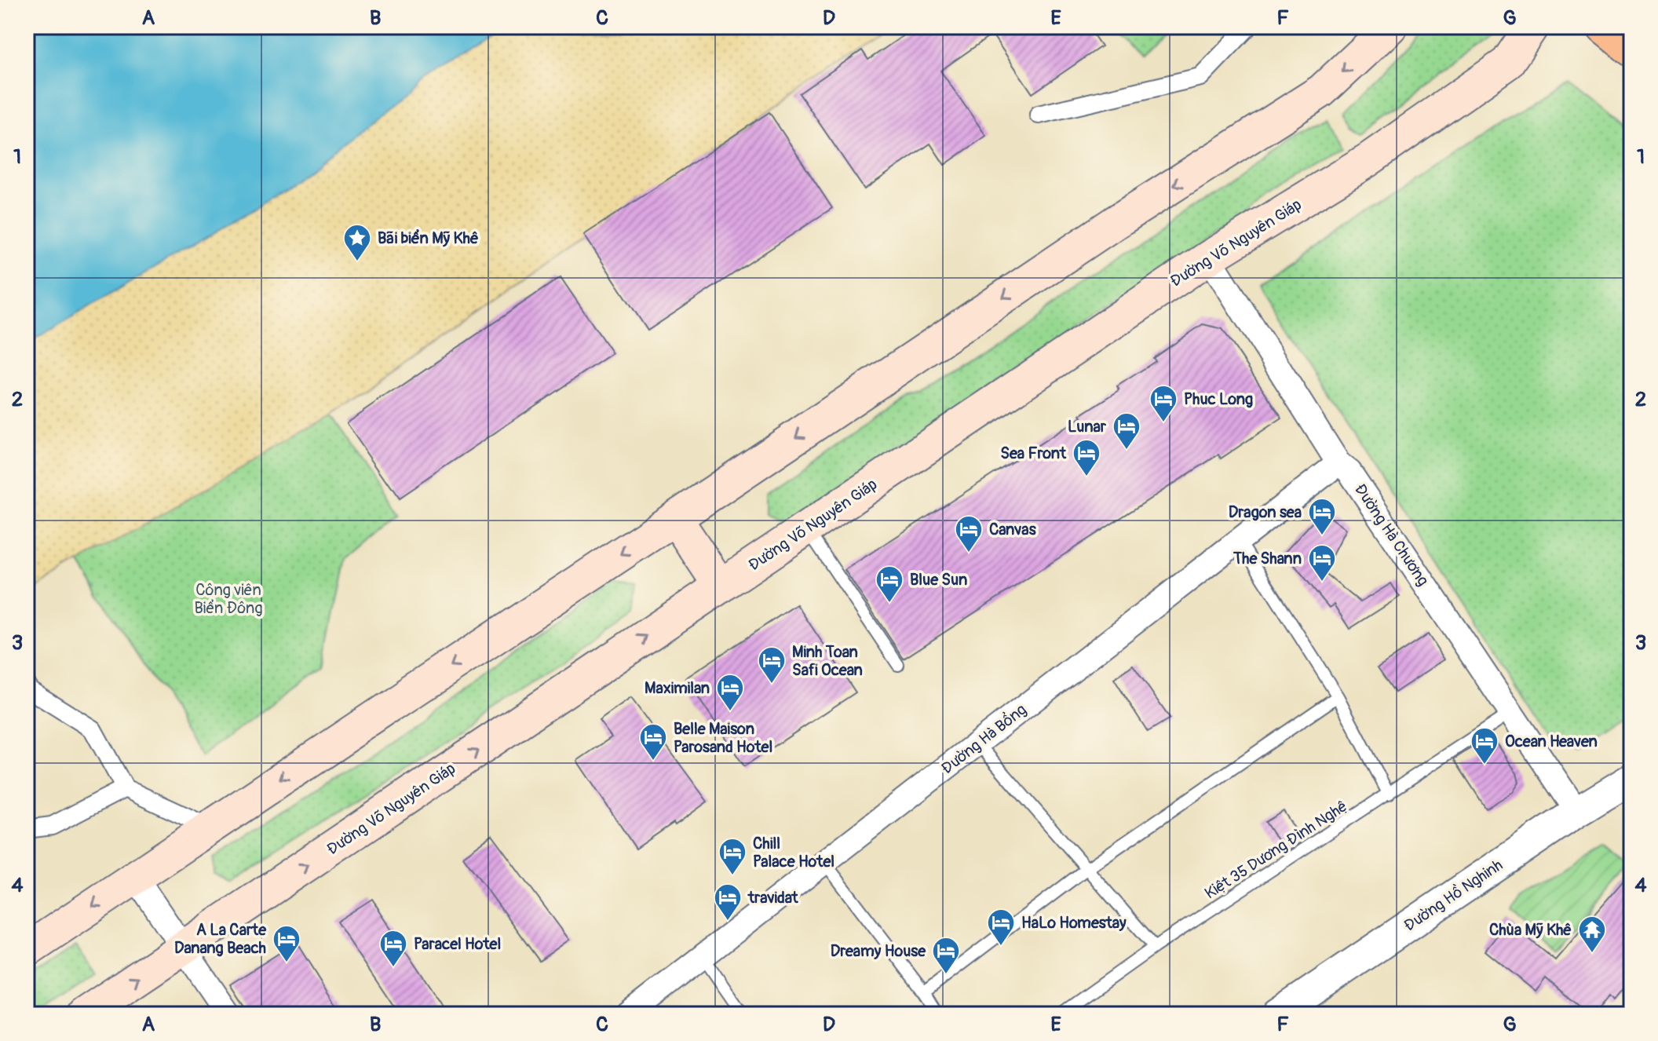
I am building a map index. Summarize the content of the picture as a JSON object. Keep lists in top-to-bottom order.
{
  "streets": {
    "main road": ["Đường Võ Nguyên Giáp"],
    "street": ["Đường Hà Chương", "Đường Hà Bổng", "Đường Hồ Nghinh"],
    "lane": ["Kiệt 35 Dương Đình Nghệ"]
  },
  "crossings": [
    ["Đường Võ Nguyên Giáp", "Đường Hà Chương"],
    ["Đường Hà Chương", "Đường Hà Bổng"],
    ["Đường Hà Chương", "Kiệt 35 Dương Đình Nghệ"],
    ["Đường Hà Chương", "Đường Hồ Nghinh"]
  ],
  "parks": ["Công viên Biển Đông"],
  "places": {
    "place": ["Bãi biển Mỹ Khê"],
    "hotel": [
      "Phuc Long",
      "Lunar",
      "Sea Front",
      "Dragon sea",
      "Canvas",
      "The Shann",
      "Blue Sun",
      "Minh Toan Safi Ocean",
      "Maximilan",
      "Belle Maison Parosand Hotel",
      "Ocean Heaven",
      "Chill Palace Hotel",
      "travidat",
      "HaLo Homestay",
      "A La Carte Danang Beach",
      "Paracel Hotel",
      "Dreamy House"
    ],
    "temple": ["Chùa Mỹ Khê"]
  },
  "grid": {
    "columns": [
      "A",
      "B",
      "C",
      "D",
      "E",
      "F",
      "G"
    ],
    "rows": [
      "1",
      "2",
      "3",
      "4"
    ]
  }
}
